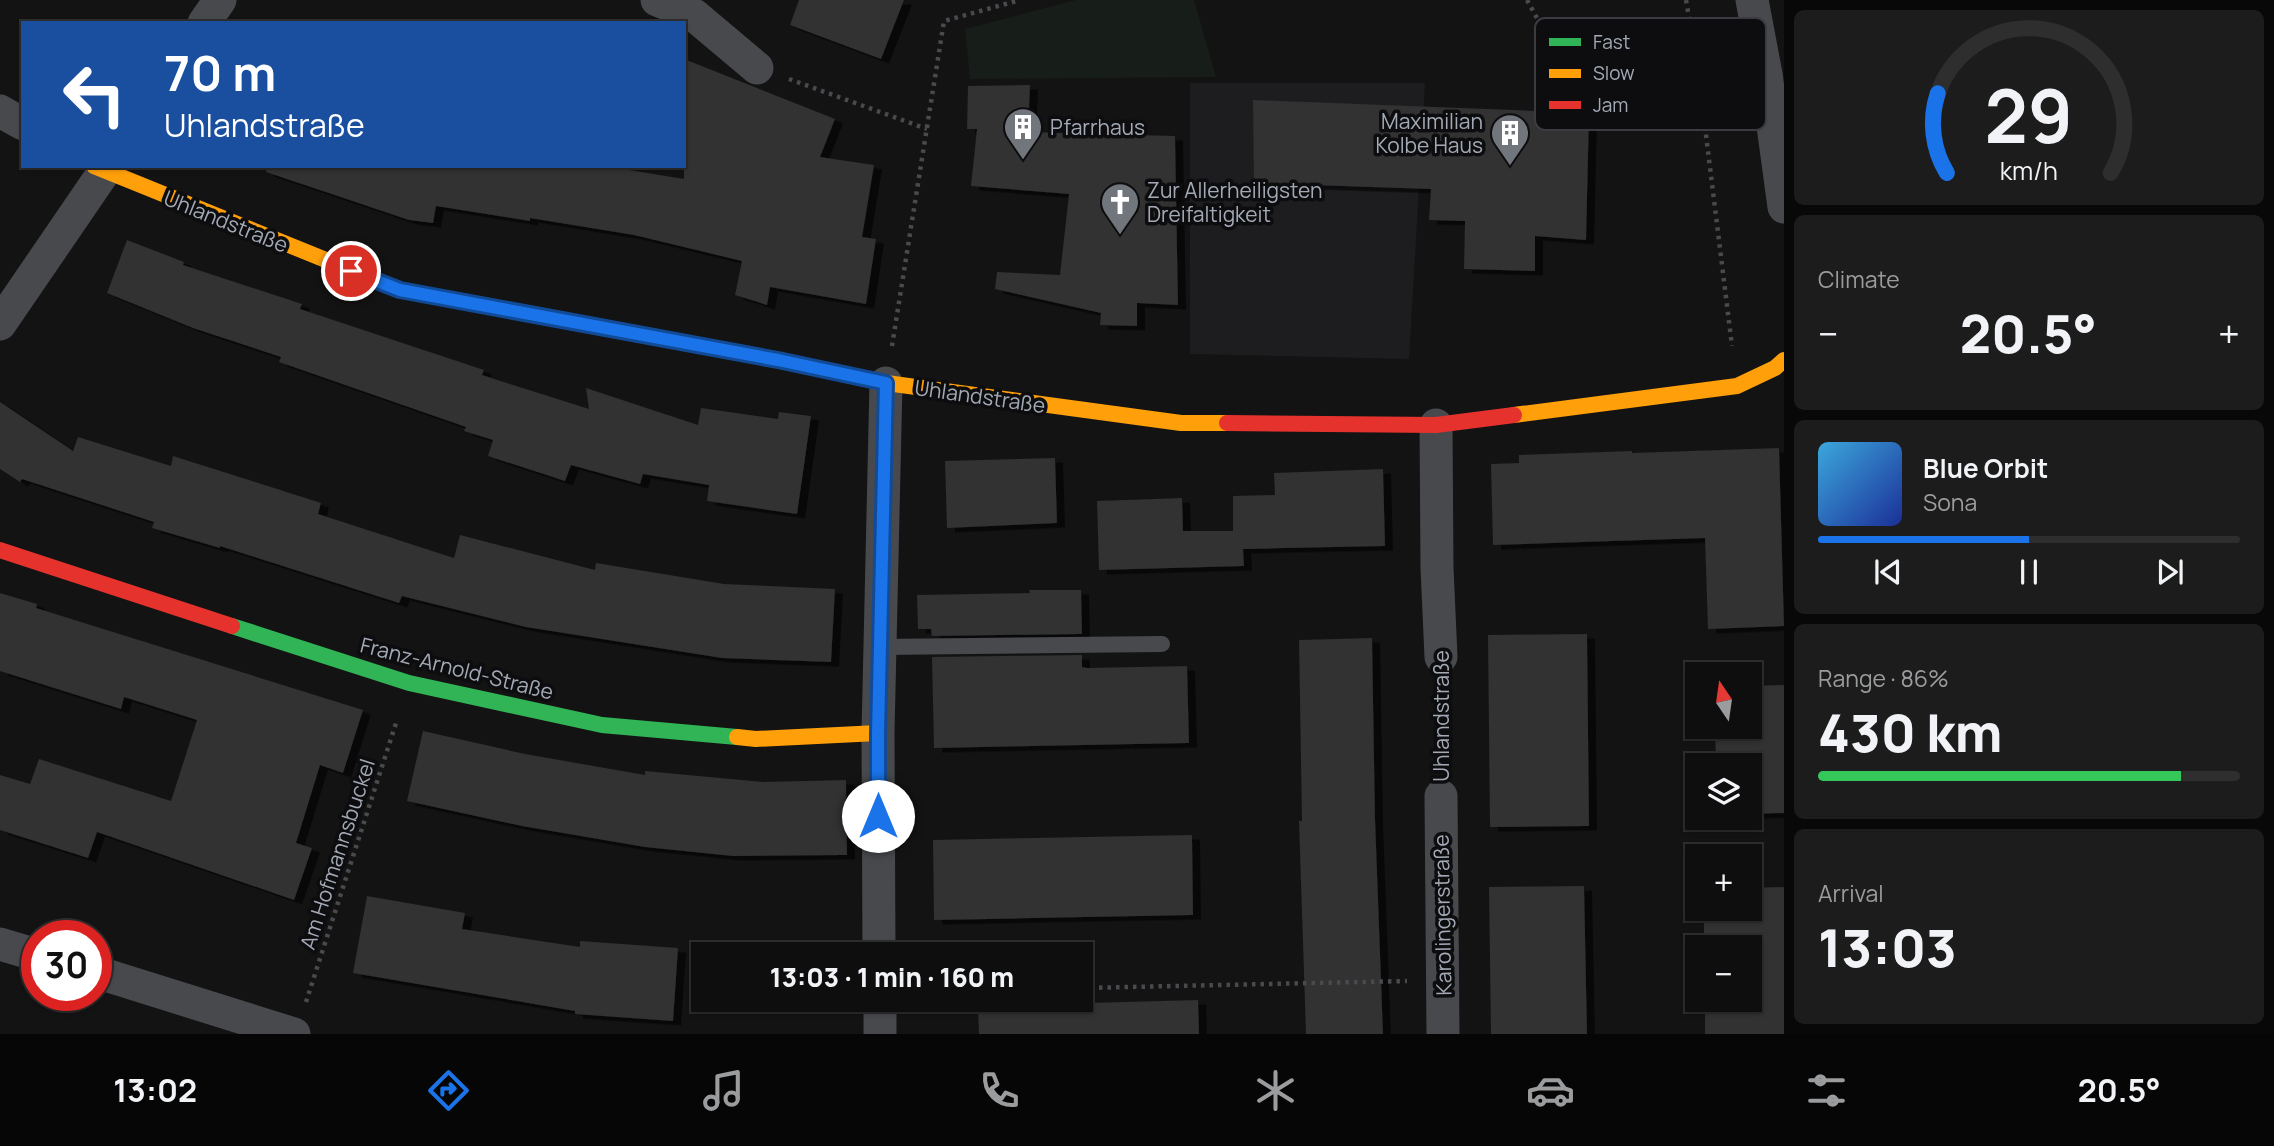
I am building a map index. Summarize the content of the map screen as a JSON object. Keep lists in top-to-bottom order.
{
  "streets": {
    "street": ["Uhlandstraße", "Franz-Arnold-Straße", "Karolingerstraße"],
    "path": ["Am Hofmannsbuckel"]
  },
  "crossings": [
    ["Uhlandstraße", "Karolingerstraße"],
    ["Franz-Arnold-Straße", "Am Hofmannsbuckel"]
  ],
  "places": {
    "building": ["Pfarrhaus", "Maximilian Kolbe Haus"],
    "church": ["Zur Allerheiligsten Dreifaltigkeit"]
  },
  "legend": ["Fast", "Slow", "Jam"],
  "north": "top",
  "page": {
    "turn": ["70 m", "Uhlandstraße"],
    "tile": [
      "Climate",
      ["Range · 86%", "430 km"],
      ["Arrival", "13:03"]
    ],
    "heat": ["−", "20.5°", "+"],
    "song": ["Blue Orbit", "Sona"],
    "map_buttons": ["+", "−"],
    "limit": "30",
    "trip": "13:03 · 1 min · 160 m",
    "tabs": ["13:02", "20.5°"],
    "gauge": ["29", "km/h"]
  }
}
